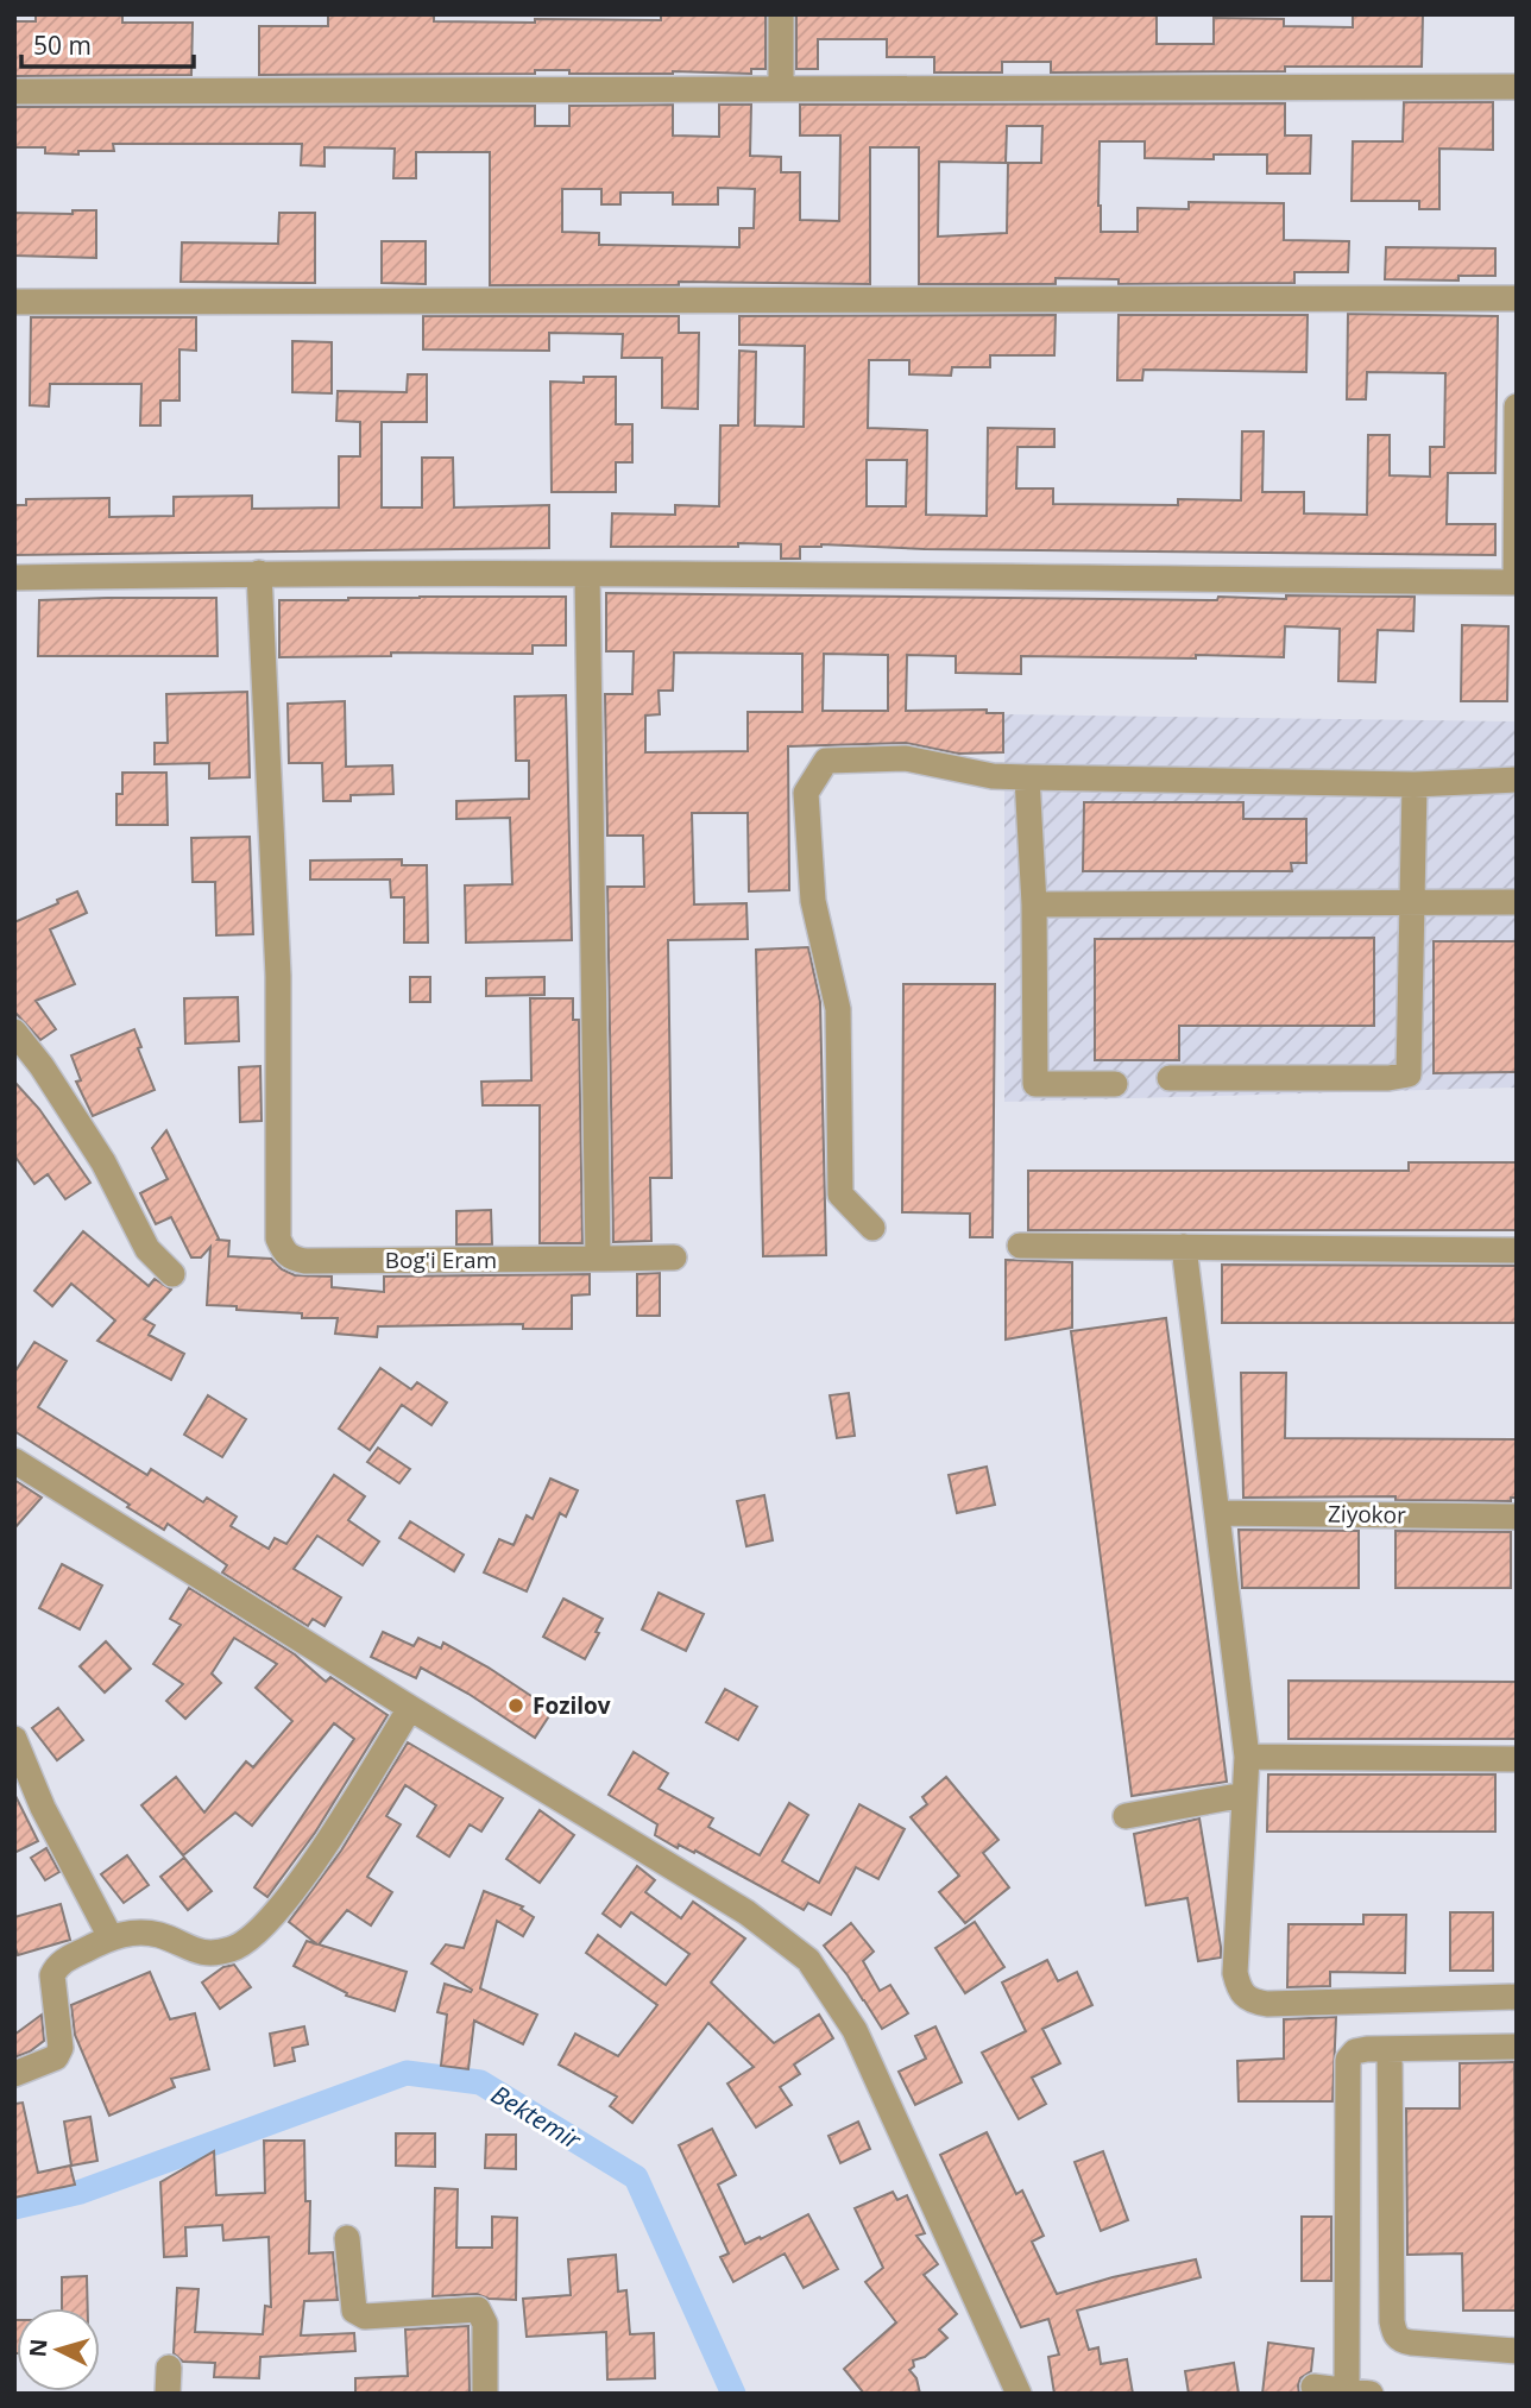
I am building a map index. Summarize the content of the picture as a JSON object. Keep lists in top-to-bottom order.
{
  "streets": {
    "street": ["Bog'i Eram", "Ziyokor"]
  },
  "water": ["Bektemir"],
  "places": ["Fozilov"],
  "scale_bar": "50 m",
  "north": "left"
}
